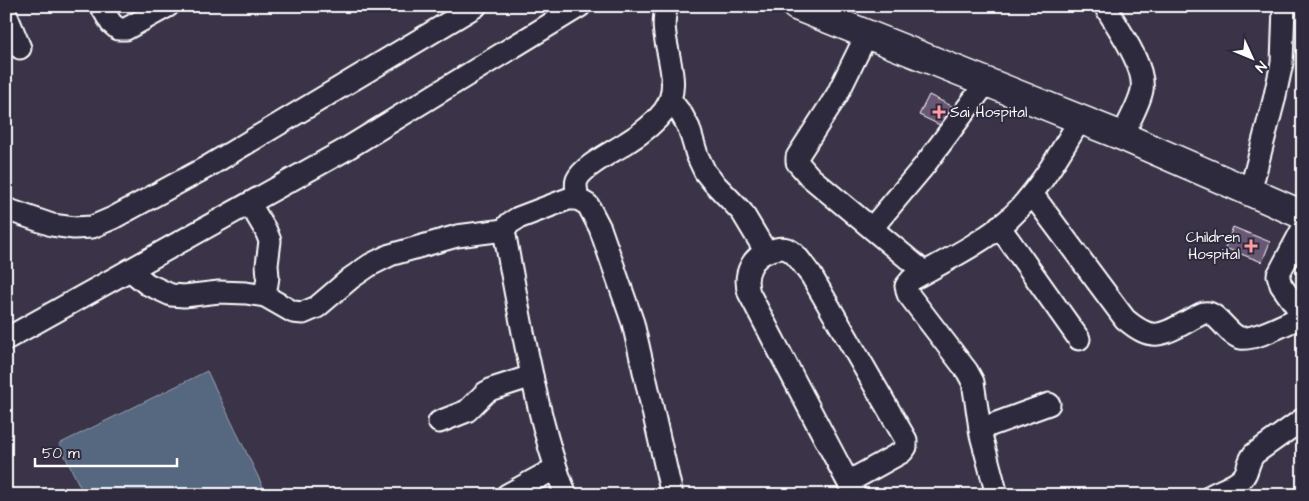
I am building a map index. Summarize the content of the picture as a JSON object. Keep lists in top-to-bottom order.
{
  "places": {
    "health": ["Sai Hospital", "Children Hospital"]
  },
  "scale_bar": "50 m",
  "north": "bottom right"
}
